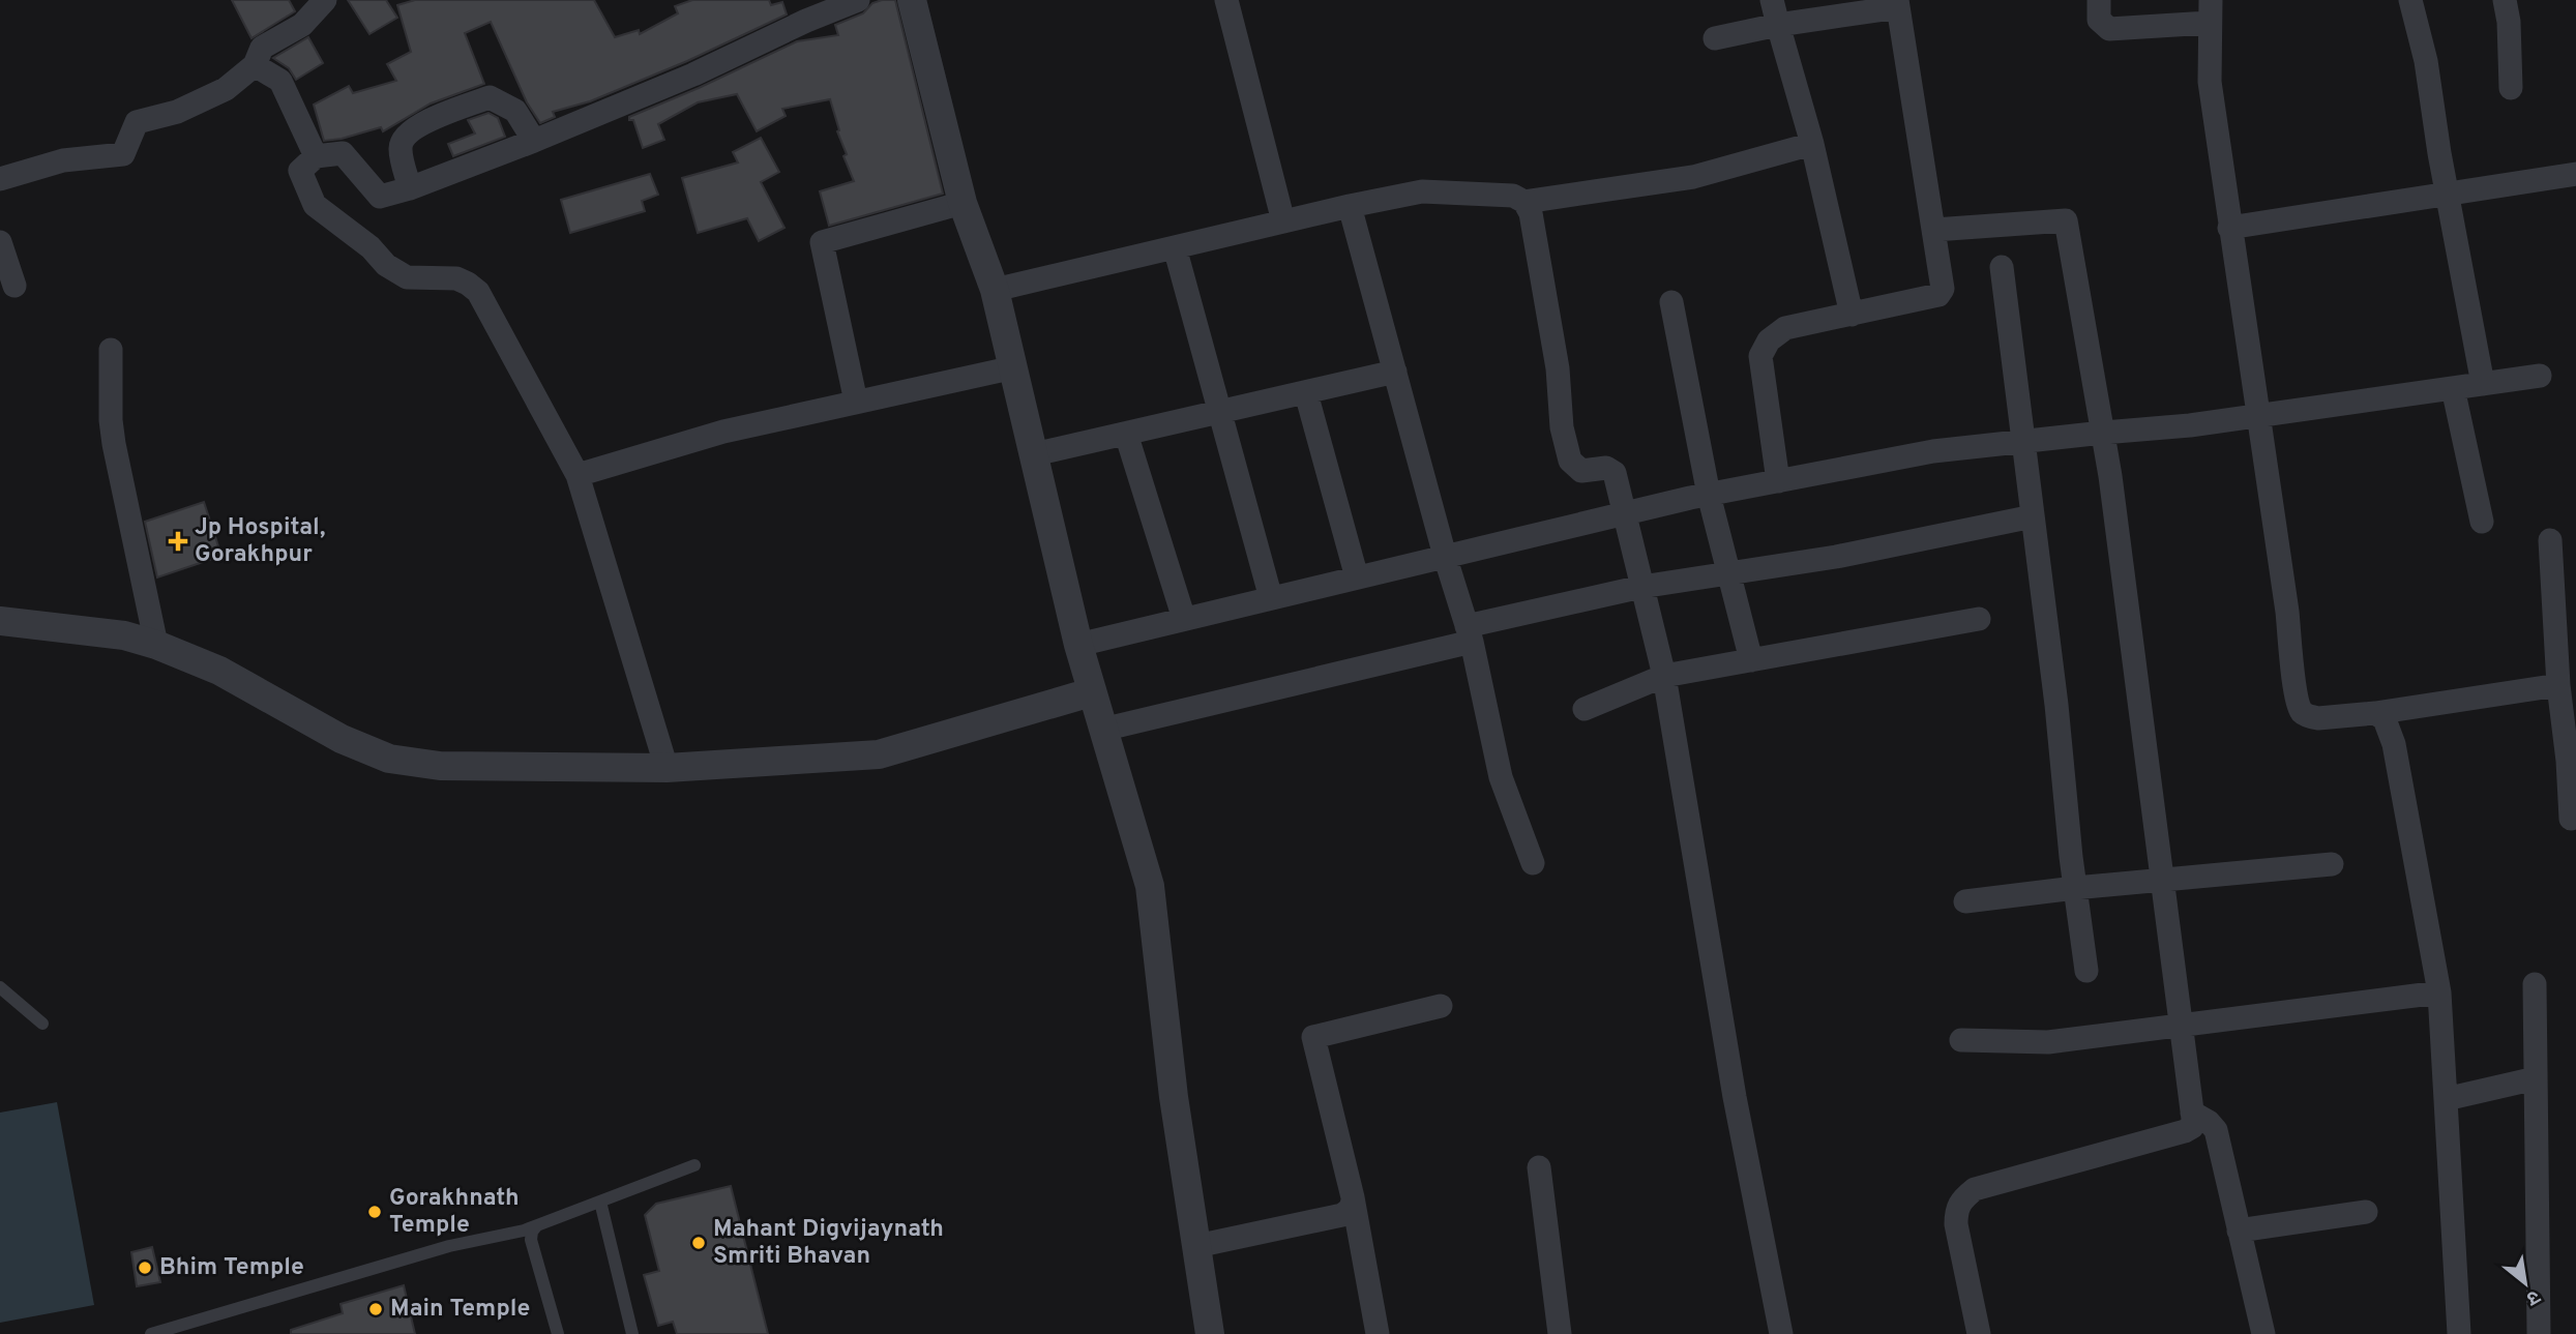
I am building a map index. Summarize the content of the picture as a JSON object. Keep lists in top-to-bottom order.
{
  "places": {
    "health": ["Jp Hospital, Gorakhpur"],
    "other": [
      "Gorakhnath Temple",
      "Mahant Digvijaynath Smriti Bhavan",
      "Bhim Temple",
      "Main Temple"
    ]
  },
  "north": "bottom right"
}
